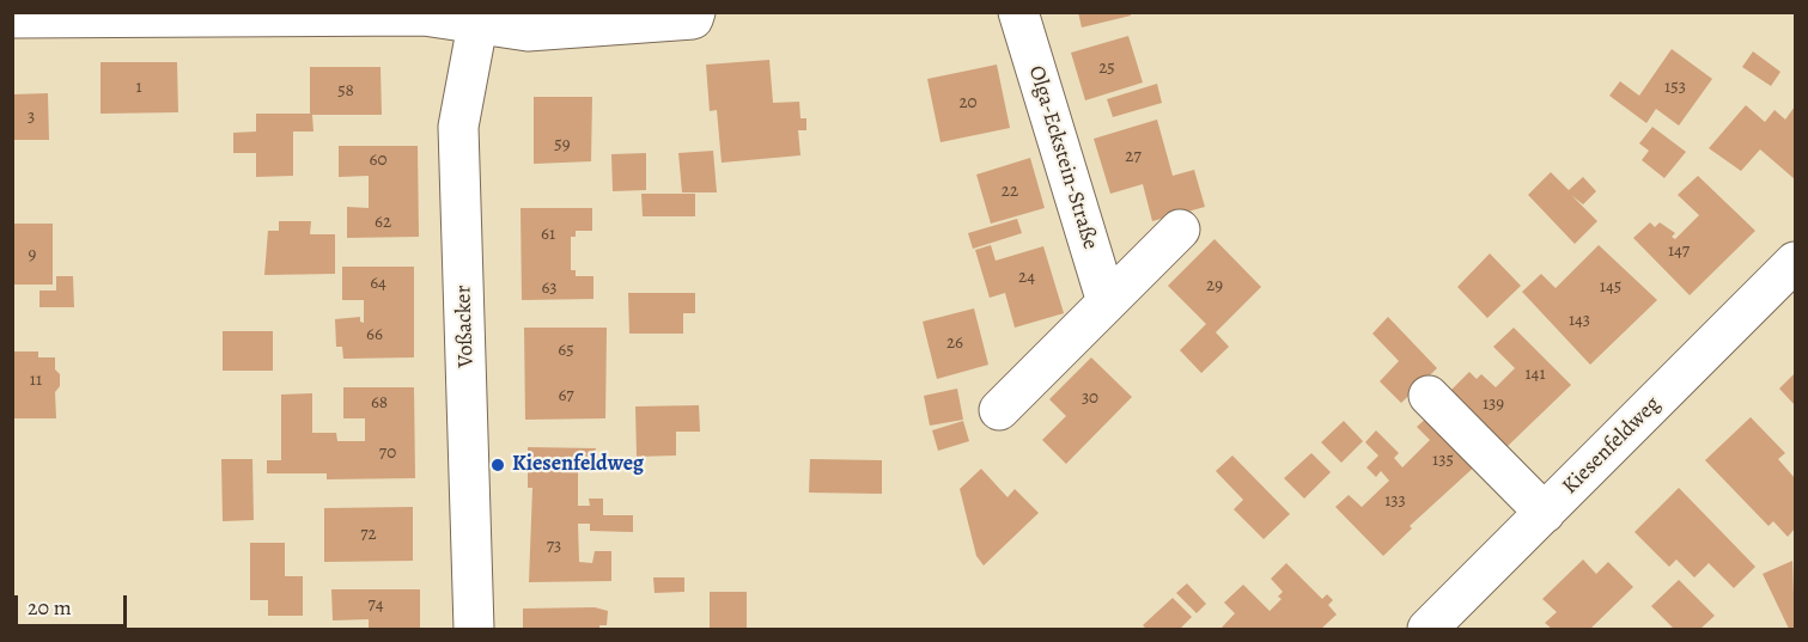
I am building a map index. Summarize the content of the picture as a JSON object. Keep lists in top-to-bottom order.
{
  "streets": {
    "street": ["Olga-Eckstein-Straße", "Voßacker", "Kiesenfeldweg"]
  },
  "places": ["Kiesenfeldweg"],
  "house_numbers": [
    "25",
    "1",
    "153",
    "58",
    "20",
    "3",
    "59",
    "27",
    "60",
    "22",
    "62",
    "61",
    "147",
    "9",
    "24",
    "64",
    "29",
    "145",
    "63",
    "143",
    "66",
    "26",
    "65",
    "141",
    "11",
    "67",
    "30",
    "68",
    "139",
    "70",
    "135",
    "133",
    "72",
    "73",
    "74"
  ],
  "scale_bar": "20 m"
}
